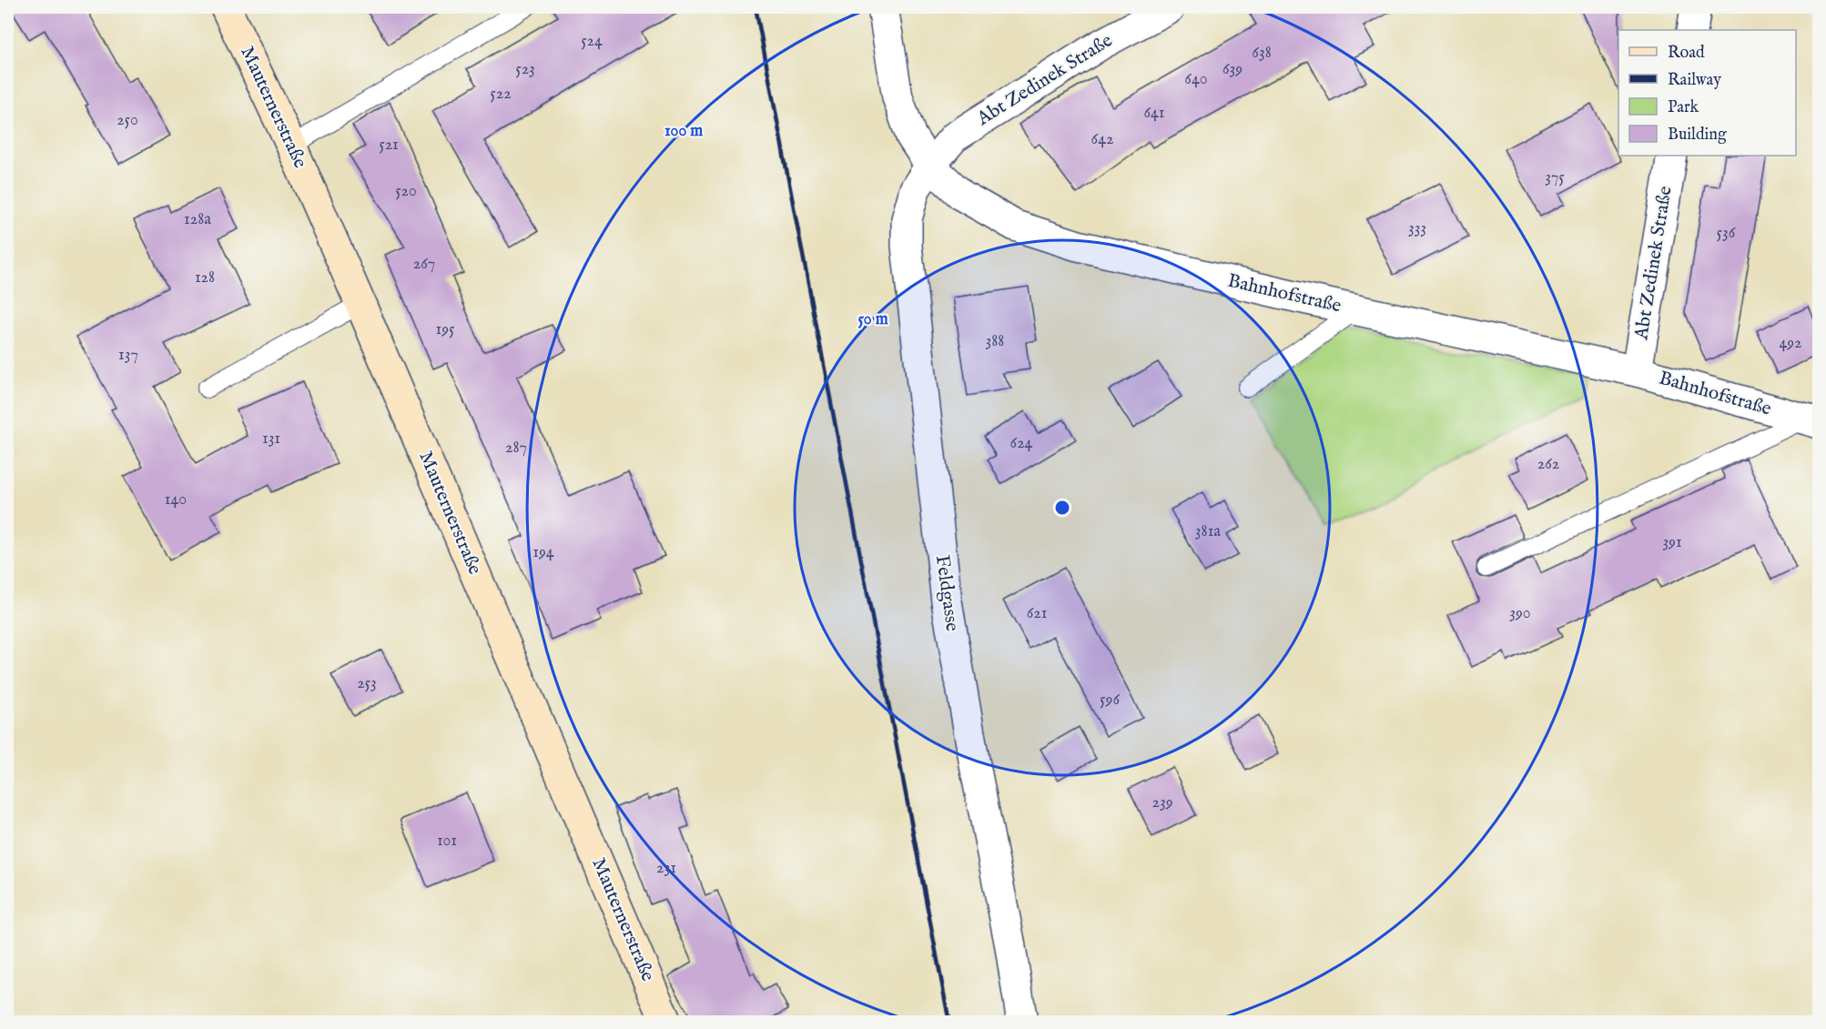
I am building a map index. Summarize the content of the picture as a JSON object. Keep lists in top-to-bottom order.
{
  "streets": {
    "street": [
      "Abt Zedinek Straße",
      "Mauternerstraße",
      "Bahnhofstraße",
      "Feldgasse"
    ]
  },
  "crossings": [
    ["Abt Zedinek Straße", "Bahnhofstraße"],
    ["Abt Zedinek Straße", "Feldgasse"],
    ["Bahnhofstraße", "Feldgasse"]
  ],
  "house_numbers": [
    "524",
    "638",
    "523",
    "639",
    "640",
    "522",
    "641",
    "250",
    "642",
    "521",
    "375",
    "520",
    "128a",
    "333",
    "536",
    "267",
    "128",
    "195",
    "388",
    "492",
    "137",
    "131",
    "624",
    "287",
    "262",
    "140",
    "381a",
    "391",
    "194",
    "621",
    "390",
    "253",
    "596",
    "239",
    "101",
    "231"
  ],
  "legend": [
    "Road",
    "Railway",
    "Park",
    "Building"
  ],
  "rings": ["100 m", "50 m"]
}
